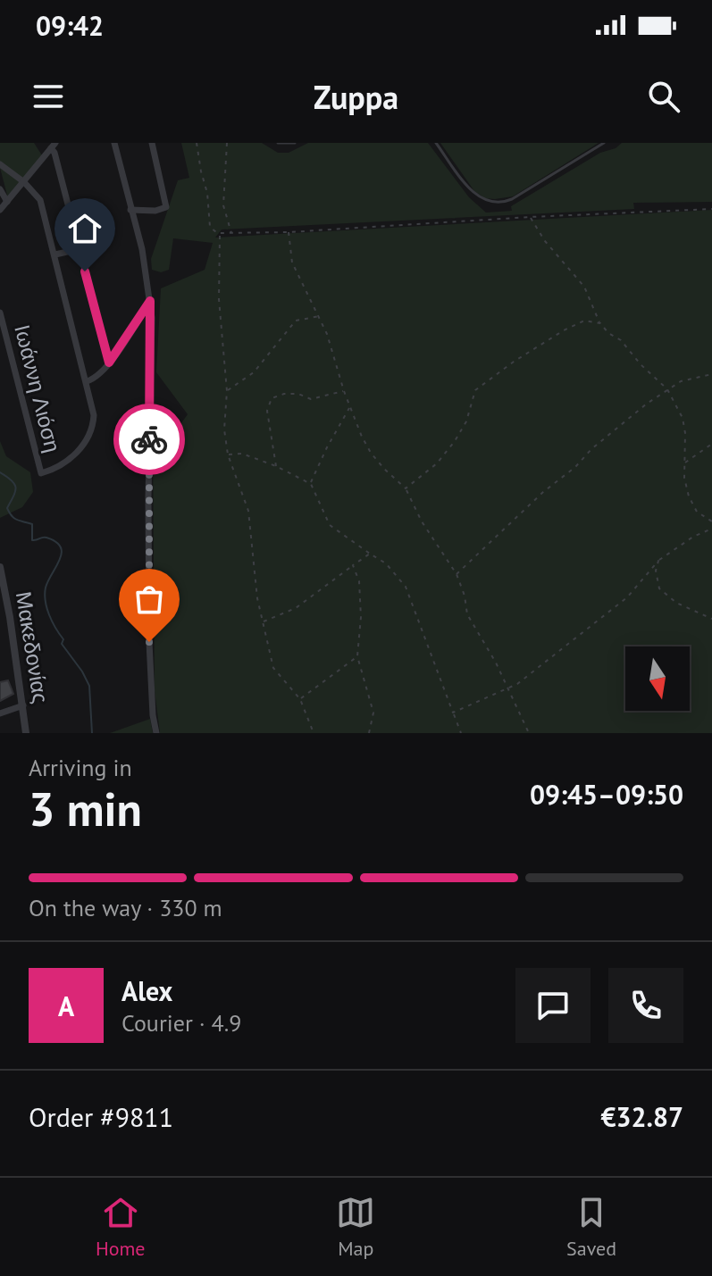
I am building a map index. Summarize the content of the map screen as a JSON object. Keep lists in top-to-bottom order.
{
  "streets": {
    "street": ["Ιωάννη Λιόση", "Μακεδονίας"]
  },
  "north": "bottom",
  "page": {
    "status": "09:42",
    "header": "Zuppa",
    "heading": ["3 min", "Arriving in", "09:45–09:50"],
    "panel": [
      "Alex",
      "Courier · 4.9",
      "Order #9811",
      "€32.87"
    ],
    "bar": "On the way · 330 m",
    "round": "A",
    "tabs": ["Home", "Map", "Saved"]
  }
}
